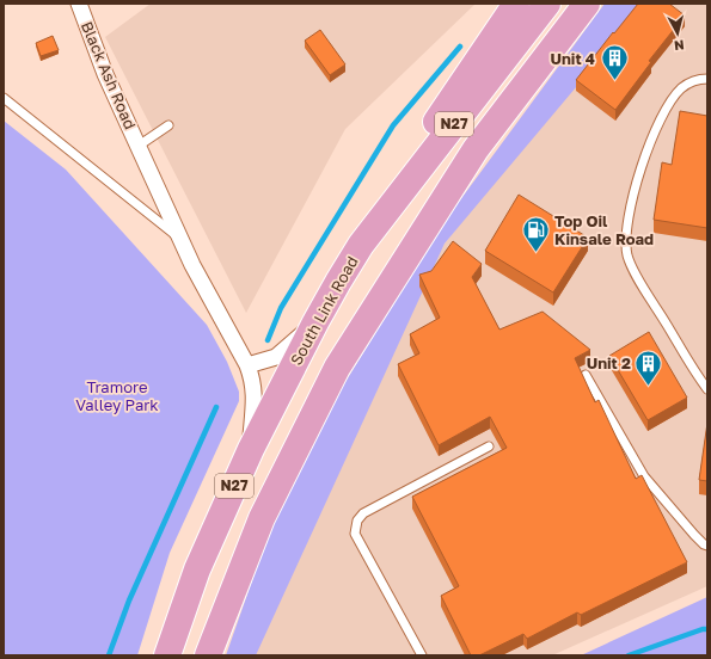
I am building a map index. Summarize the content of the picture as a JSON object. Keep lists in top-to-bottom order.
{
  "streets": {
    "highway": ["N27", "South Link Road"],
    "street": ["Black Ash Road"]
  },
  "parks": ["Tramore Valley Park"],
  "places": {
    "building": ["Unit 4", "Unit 2"],
    "fuel station": ["Top Oil Kinsale Road"]
  },
  "north": "bottom"
}
